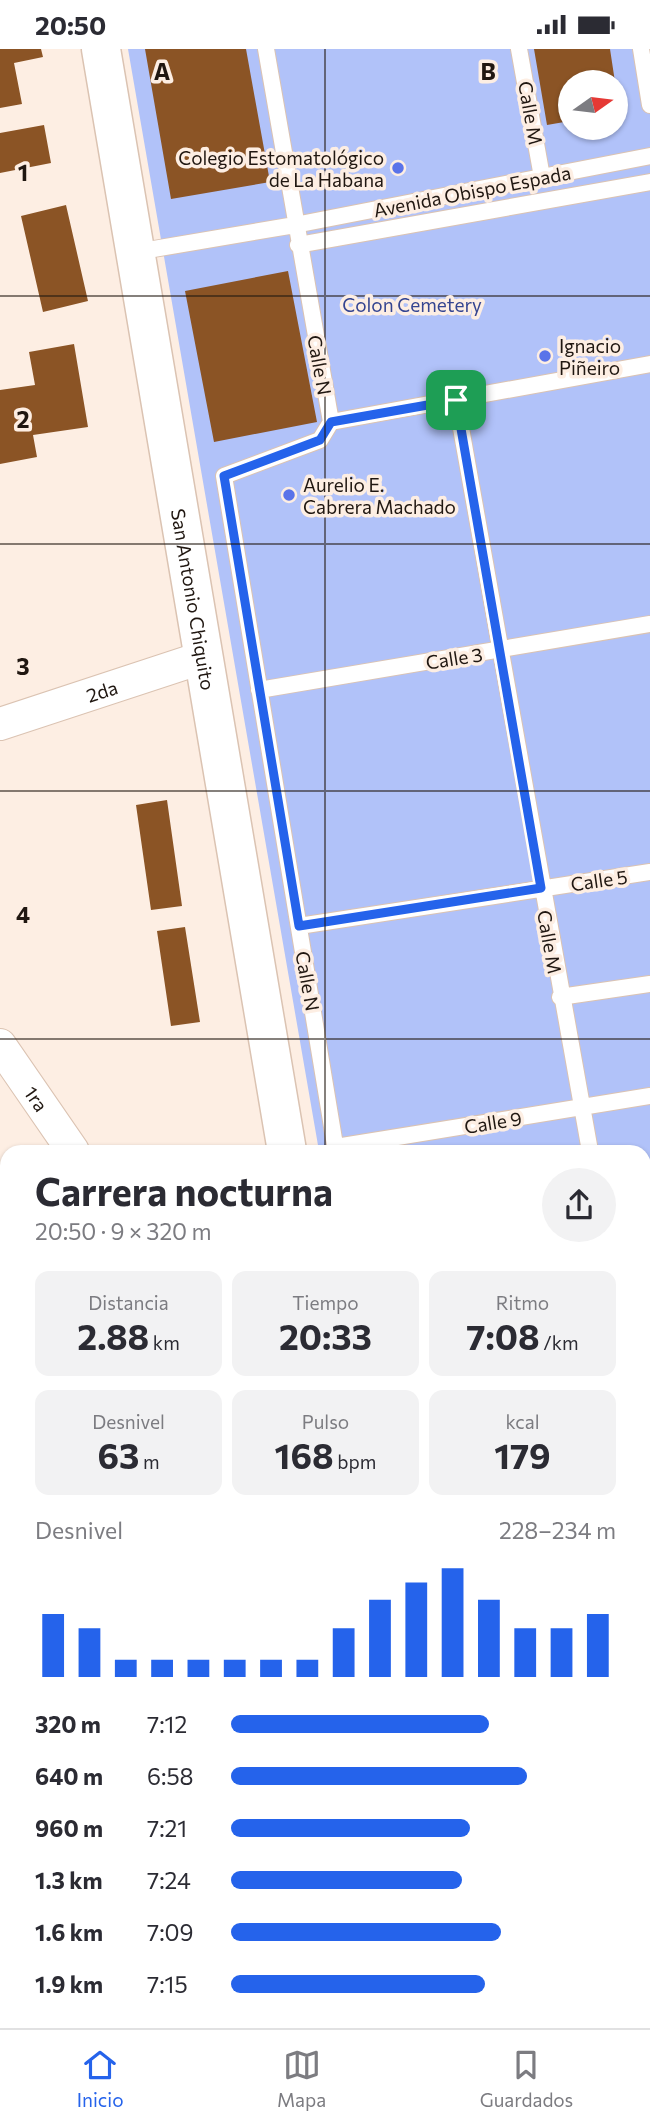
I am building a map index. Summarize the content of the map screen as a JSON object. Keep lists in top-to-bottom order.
{
  "streets": {
    "main road": ["San Antonio Chiquito"],
    "street": ["2da", "1ra"],
    "lane": [
      "Calle M",
      "Avenida Obispo Espada",
      "Calle N",
      "Calle 3",
      "Calle 5",
      "Calle 9"
    ]
  },
  "crossings": [
    ["Calle M", "Avenida Obispo Espada"],
    ["Calle M", "Calle 3"],
    ["Calle M", "Calle 5"],
    ["Calle M", "Calle 9"],
    ["Avenida Obispo Espada", "Calle N"],
    ["Calle N", "Calle 3"],
    ["Calle N", "Calle 5"],
    ["San Antonio Chiquito", "2da"]
  ],
  "parks": ["Colon Cemetery"],
  "places": ["Colegio Estomatológico de La Habana", "Ignacio Piñeiro", "Aurelio E. Cabrera Machado"],
  "north": "right",
  "page": {
    "status": "20:50",
    "heading": ["Carrera nocturna", "20:50 · 9 × 320 m"],
    "stats": [
      ["Distancia", "2.88 km"],
      ["Tiempo", "20:33"],
      ["Ritmo", "7:08 /km"],
      ["Desnivel", "63 m"],
      ["Pulso", "168 bpm"],
      ["kcal", "179"]
    ],
    "chart": ["Desnivel", "228–234 m"],
    "list": [
      {
        "name": "320 m",
        "note": "7:12"
      },
      {
        "name": "640 m",
        "note": "6:58"
      },
      {
        "name": "960 m",
        "note": "7:21"
      },
      {
        "name": "1.3 km",
        "note": "7:24"
      },
      {
        "name": "1.6 km",
        "note": "7:09"
      },
      {
        "name": "1.9 km",
        "note": "7:15"
      }
    ],
    "tabs": ["Inicio", "Mapa", "Guardados"]
  },
  "grid": {
    "columns": ["A", "B"],
    "rows": [
      "1",
      "2",
      "3",
      "4"
    ]
  }
}
